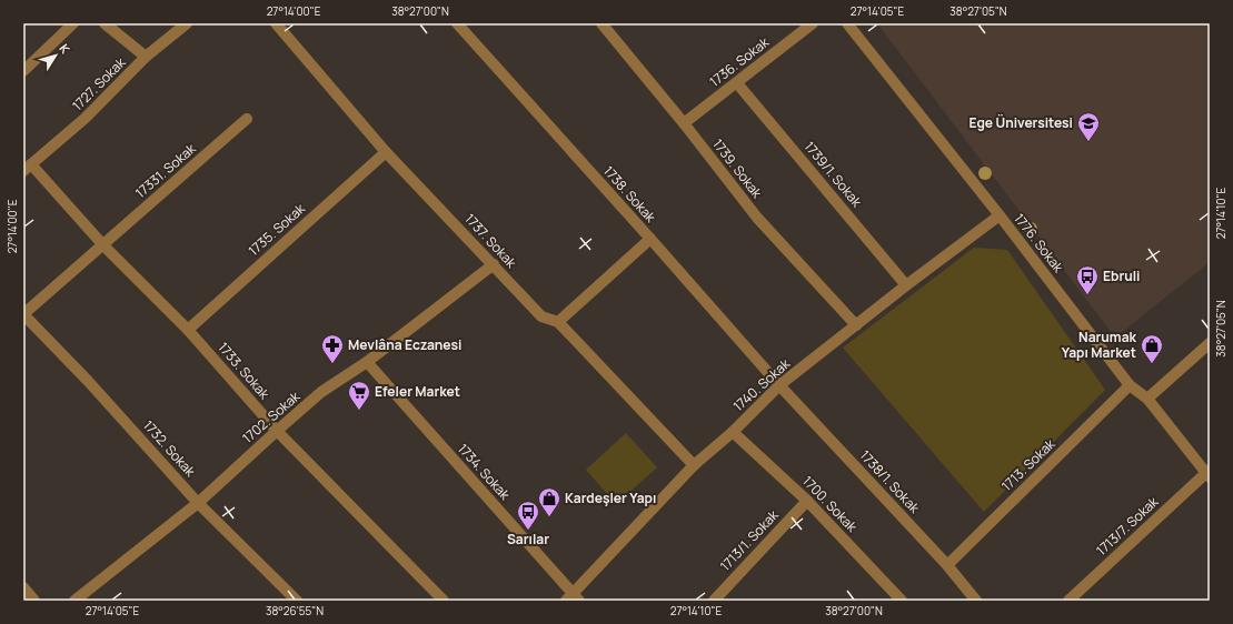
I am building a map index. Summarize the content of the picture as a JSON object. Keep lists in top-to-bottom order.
{
  "streets": {
    "street": [
      "1736. Sokak",
      "1727. Sokak",
      "1739. Sokak",
      "17331. Sokak",
      "1739/1. Sokak",
      "1738. Sokak",
      "1735. Sokak",
      "1737. Sokak",
      "1776. Sokak",
      "1733. Sokak",
      "1740. Sokak",
      "1702. Sokak",
      "1732. Sokak",
      "1713. Sokak",
      "1734. Sokak",
      "1738/1. Sokak",
      "1700. Sokak",
      "1713/7. Sokak",
      "1713/1. Sokak"
    ]
  },
  "crossings": [
    ["1736. Sokak", "1739. Sokak"],
    ["1736. Sokak", "1739/1. Sokak"],
    ["1727. Sokak", "1733. Sokak"],
    ["1739. Sokak", "1740. Sokak"],
    ["17331. Sokak", "1733. Sokak"],
    ["17331. Sokak", "1732. Sokak"],
    ["1739/1. Sokak", "1740. Sokak"],
    ["1738. Sokak", "1740. Sokak"],
    ["1738. Sokak", "1738/1. Sokak"],
    ["1735. Sokak", "1737. Sokak"],
    ["1735. Sokak", "1733. Sokak"],
    ["1737. Sokak", "1740. Sokak"],
    ["1737. Sokak", "1702. Sokak"],
    ["1776. Sokak", "1740. Sokak"],
    ["1776. Sokak", "1713. Sokak"],
    ["1776. Sokak", "1713/7. Sokak"],
    ["1733. Sokak", "1702. Sokak"],
    ["1740. Sokak", "1734. Sokak"],
    ["1740. Sokak", "1738/1. Sokak"],
    ["1740. Sokak", "1700. Sokak"],
    ["1702. Sokak", "1732. Sokak"],
    ["1702. Sokak", "1734. Sokak"],
    ["1713. Sokak", "1738/1. Sokak"],
    ["1700. Sokak", "1713/1. Sokak"]
  ],
  "places": {
    "school or university": ["Ege Üniversitesi"],
    "bus stop": ["Ebruli", "Sarılar"],
    "pharmacy": ["Mevlâna Eczanesi"],
    "shop": ["Narumak Yapı Market", "Kardeşler Yapı"],
    "supermarket": ["Efeler Market"]
  },
  "north": "top right",
  "coordinates": [
    "27°14'00\"E",
    "38°27'00\"N",
    "27°14'05\"E",
    "38°27'05\"N",
    "27°14'10\"E",
    "38°26'55\"N"
  ]
}
